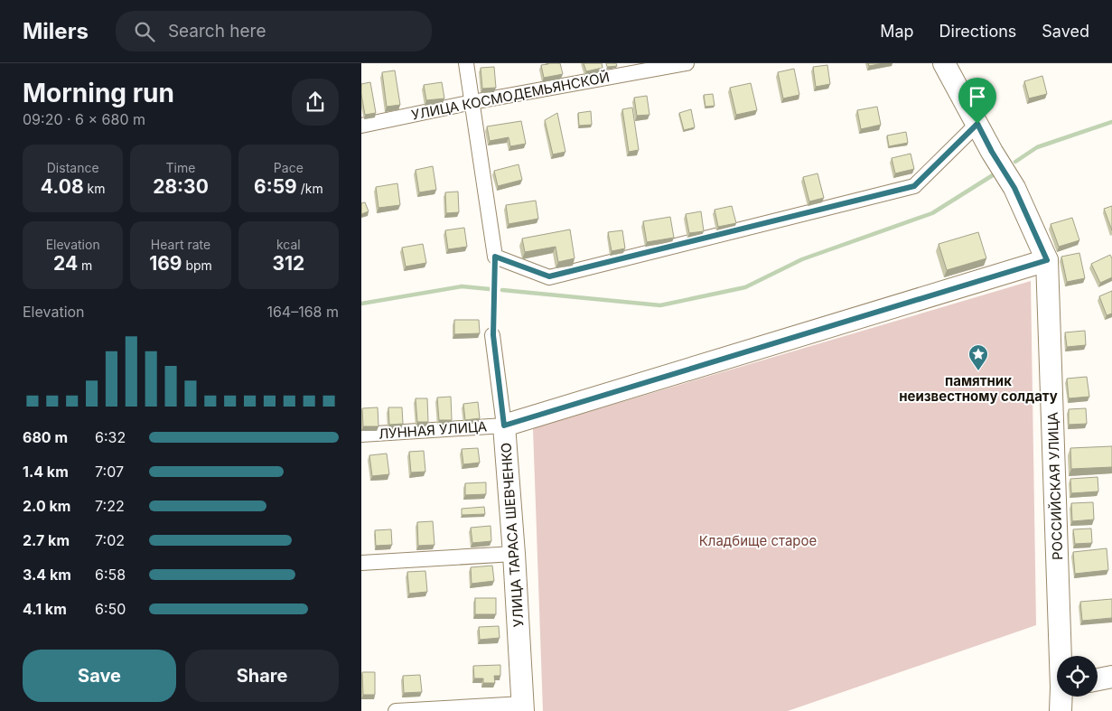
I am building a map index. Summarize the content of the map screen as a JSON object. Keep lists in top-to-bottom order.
{
  "streets": {
    "street": [
      "УЛИЦА КОСМОДЕМЬЯНСКОЙ",
      "ЛУННАЯ УЛИЦА",
      "РОССИЙСКАЯ УЛИЦА",
      "УЛИЦА ТАРАСА ШЕВЧЕНКО"
    ]
  },
  "crossings": [
    ["ЛУННАЯ УЛИЦА", "УЛИЦА ТАРАСА ШЕВЧЕНКО"]
  ],
  "parks": ["Кладбище старое"],
  "places": {
    "place": ["памятник неизвестному солдату"]
  },
  "page": {
    "header": "Milers",
    "search": "Search here",
    "nav": ["Map", "Directions", "Saved"],
    "heading": ["Morning run", "09:20 · 6 × 680 m"],
    "stats": [
      ["Distance", "4.08 km"],
      ["Time", "28:30"],
      ["Pace", "6:59 /km"],
      ["Elevation", "24 m"],
      ["Heart rate", "169 bpm"],
      ["kcal", "312"]
    ],
    "chart": ["Elevation", "164–168 m"],
    "list": [
      {
        "name": "680 m",
        "note": "6:32"
      },
      {
        "name": "1.4 km",
        "note": "7:07"
      },
      {
        "name": "2.0 km",
        "note": "7:22"
      },
      {
        "name": "2.7 km",
        "note": "7:02"
      },
      {
        "name": "3.4 km",
        "note": "6:58"
      },
      {
        "name": "4.1 km",
        "note": "6:50"
      }
    ],
    "buttons": ["Save", "Share"]
  }
}
